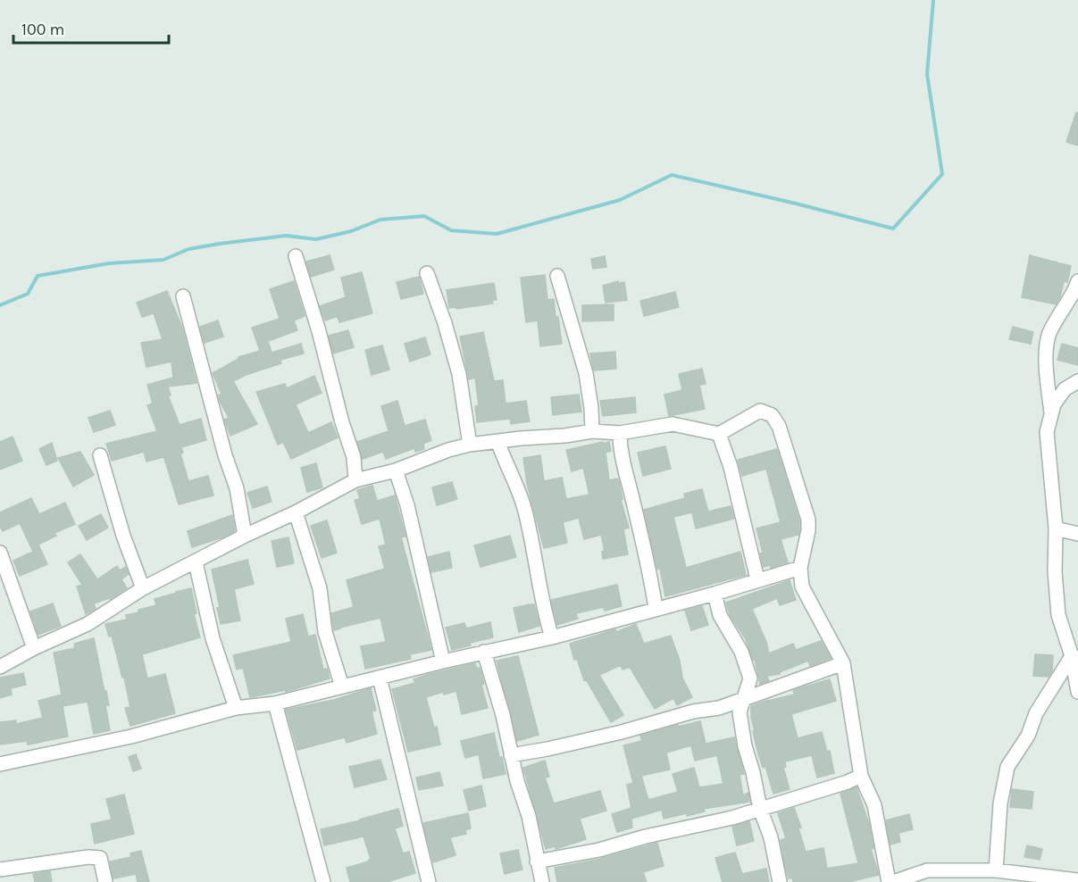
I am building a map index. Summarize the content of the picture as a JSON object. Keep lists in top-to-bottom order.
{
  "scale_bar": "100 m"
}
